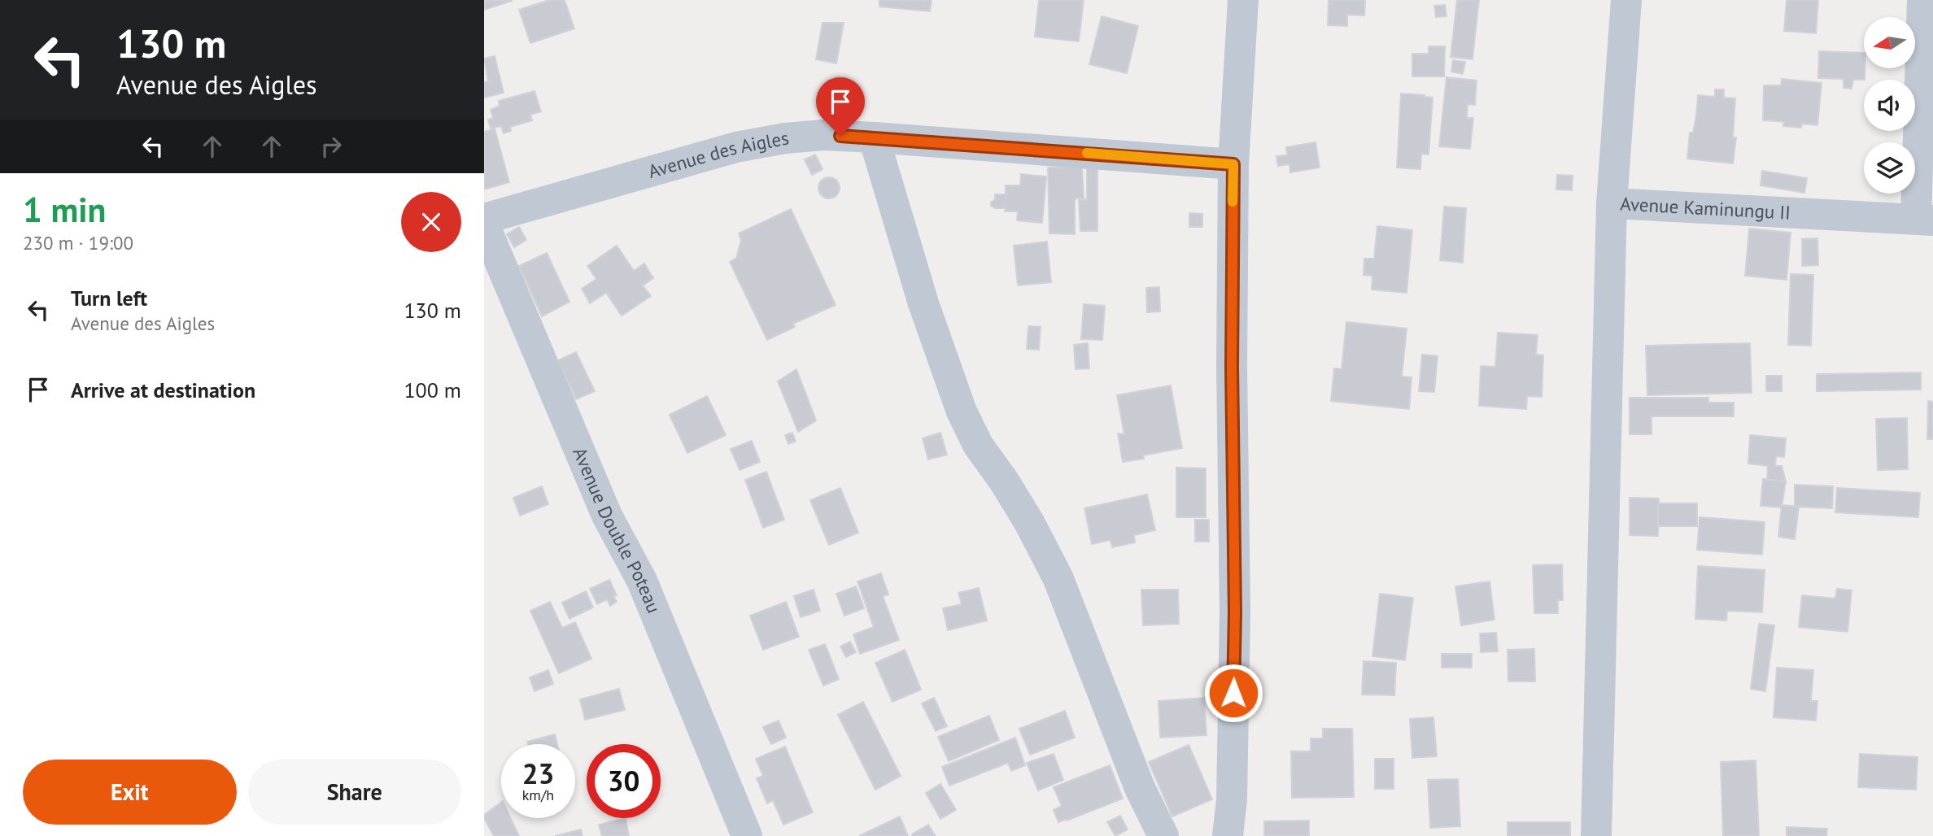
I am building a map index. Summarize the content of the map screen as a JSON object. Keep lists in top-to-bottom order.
{
  "streets": {
    "street": ["Avenue des Aigles", "Avenue Kaminungu II", "Avenue Double Poteau"]
  },
  "north": "left",
  "page": {
    "turn": ["130 m", "Avenue des Aigles"],
    "heading": ["1 min", "230 m · 19:00"],
    "list": [
      {
        "name": "Turn left",
        "note": "Avenue des Aigles",
        "value": "130 m"
      },
      {
        "name": "Arrive at destination",
        "value": "100 m"
      }
    ],
    "speed": "23 km/h",
    "limit": "30",
    "buttons": ["Exit", "Share"]
  }
}
